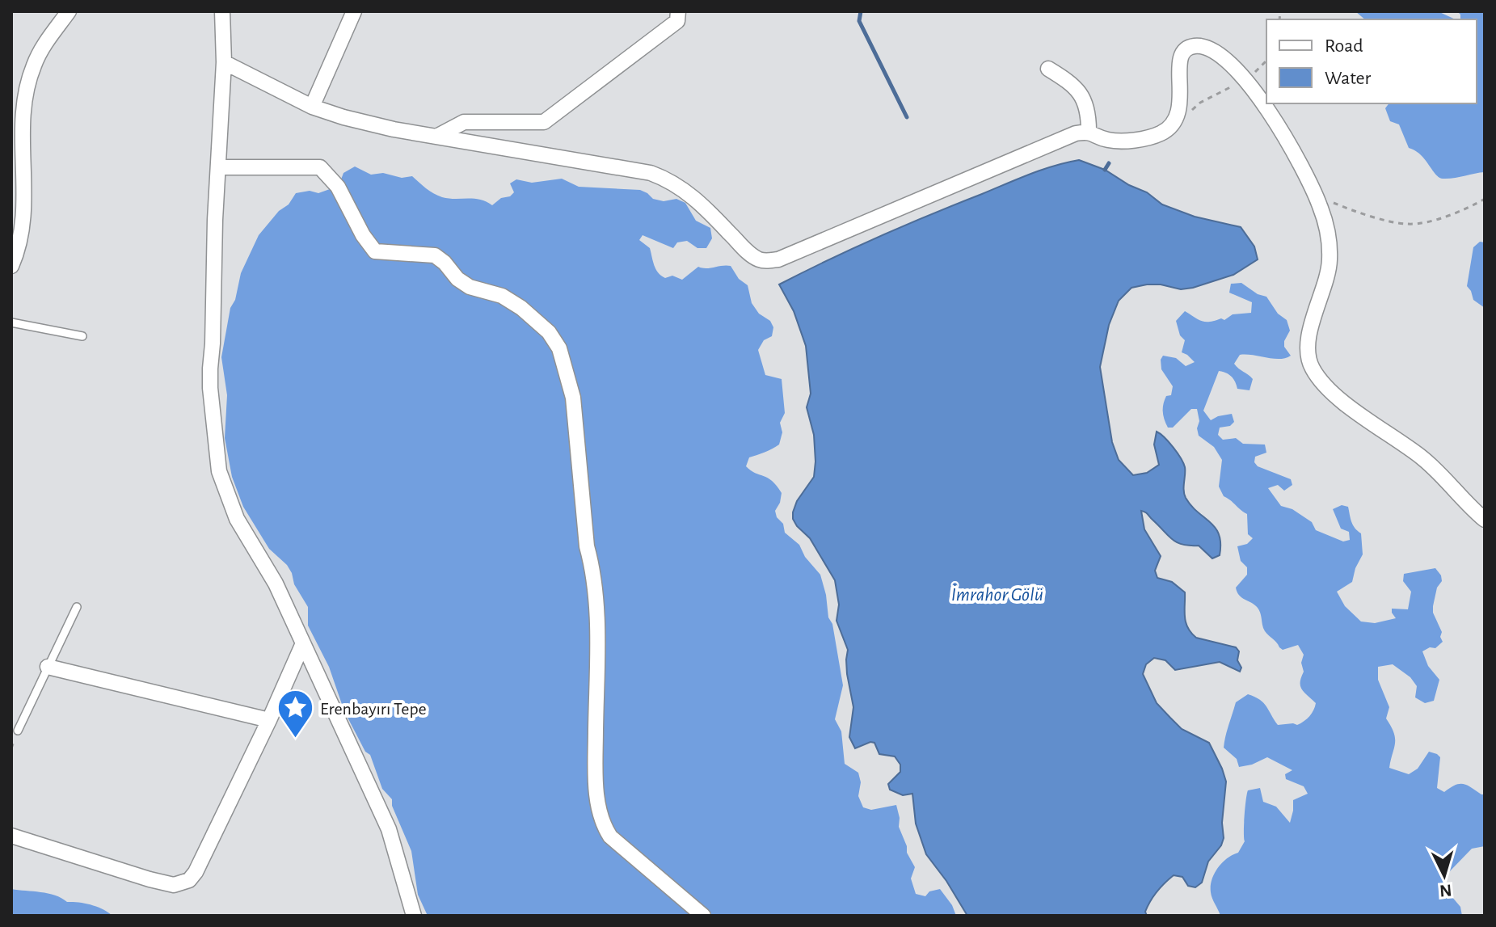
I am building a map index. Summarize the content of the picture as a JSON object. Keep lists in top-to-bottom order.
{
  "water": ["İmrahor Gölü"],
  "places": {
    "place": ["Erenbayırı Tepe"]
  },
  "legend": ["Road", "Water"],
  "north": "bottom"
}
